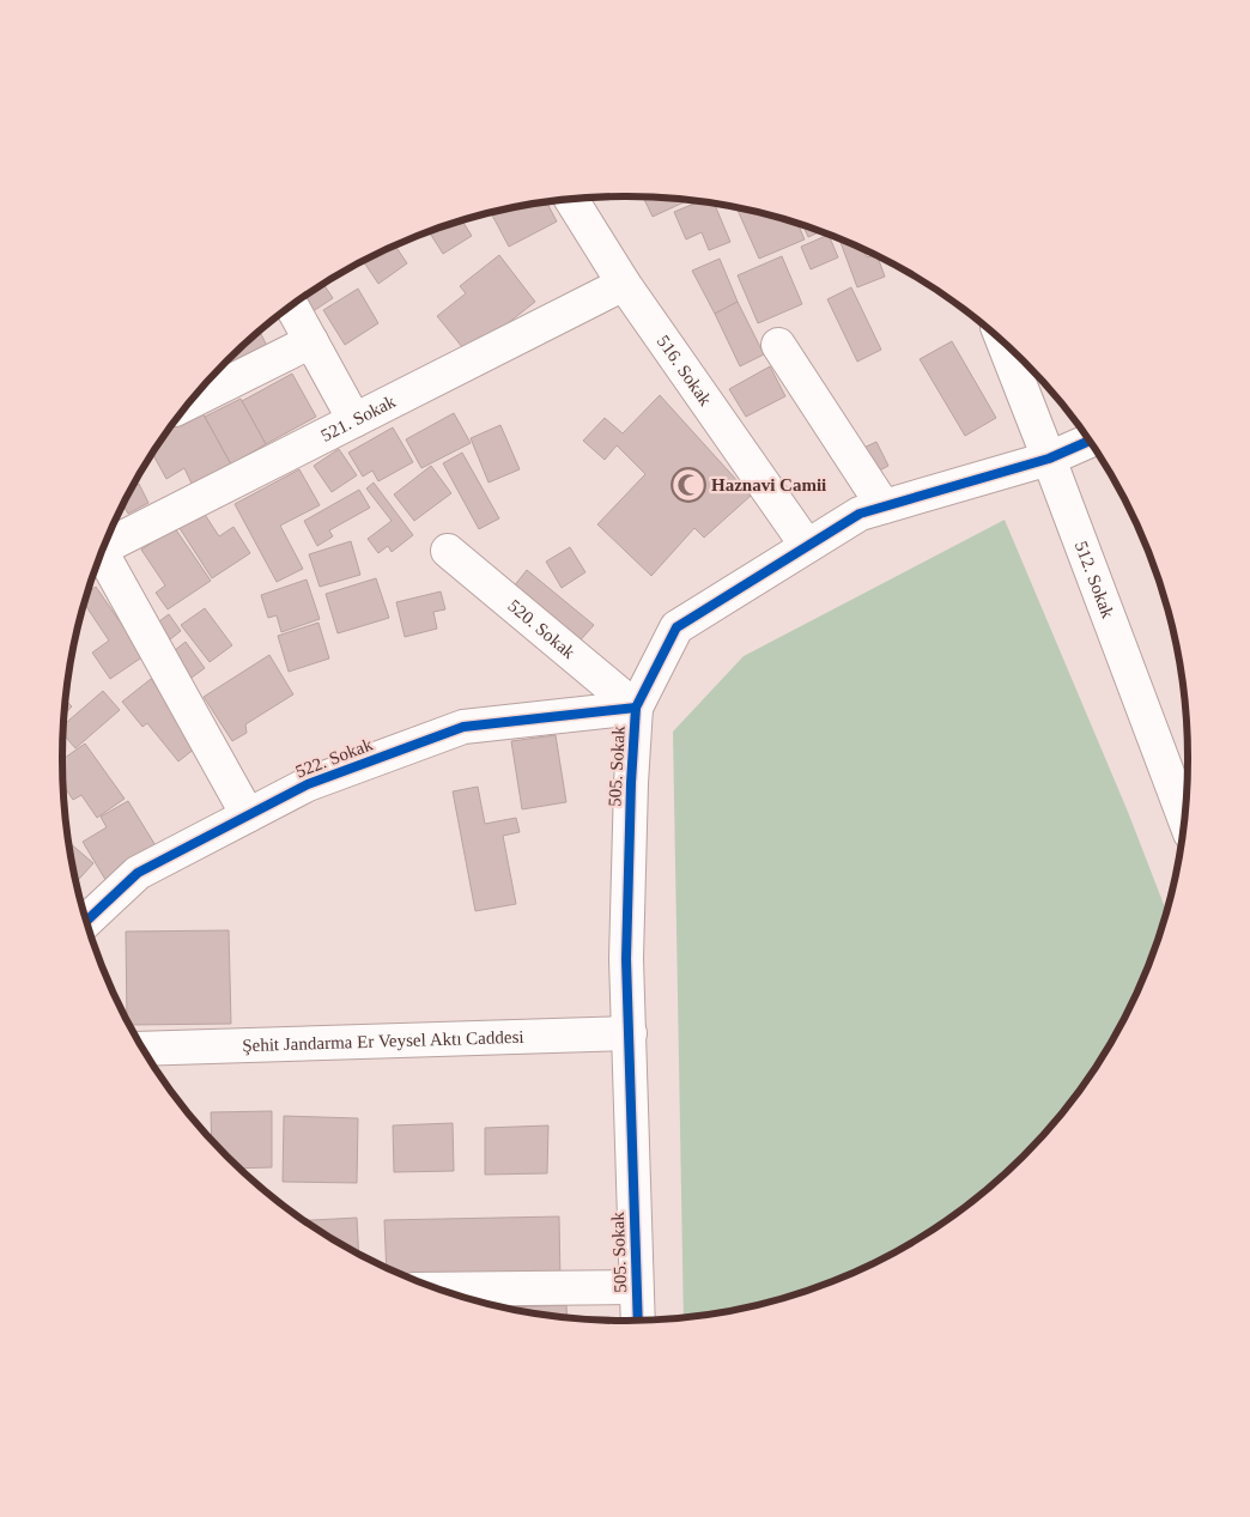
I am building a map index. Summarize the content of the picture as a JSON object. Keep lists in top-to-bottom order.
{
  "streets": {
    "street": [
      "516. Sokak",
      "521. Sokak",
      "512. Sokak",
      "520. Sokak",
      "522. Sokak",
      "505. Sokak",
      "Şehit Jandarma Er Veysel Aktı Caddesi"
    ]
  },
  "crossings": [
    ["516. Sokak", "521. Sokak"],
    ["516. Sokak", "505. Sokak"],
    ["512. Sokak", "505. Sokak"],
    ["520. Sokak", "522. Sokak"],
    ["520. Sokak", "505. Sokak"],
    ["522. Sokak", "505. Sokak"],
    ["505. Sokak", "Şehit Jandarma Er Veysel Aktı Caddesi"]
  ],
  "places": {
    "mosque": ["Haznavi Camii"]
  }
}
